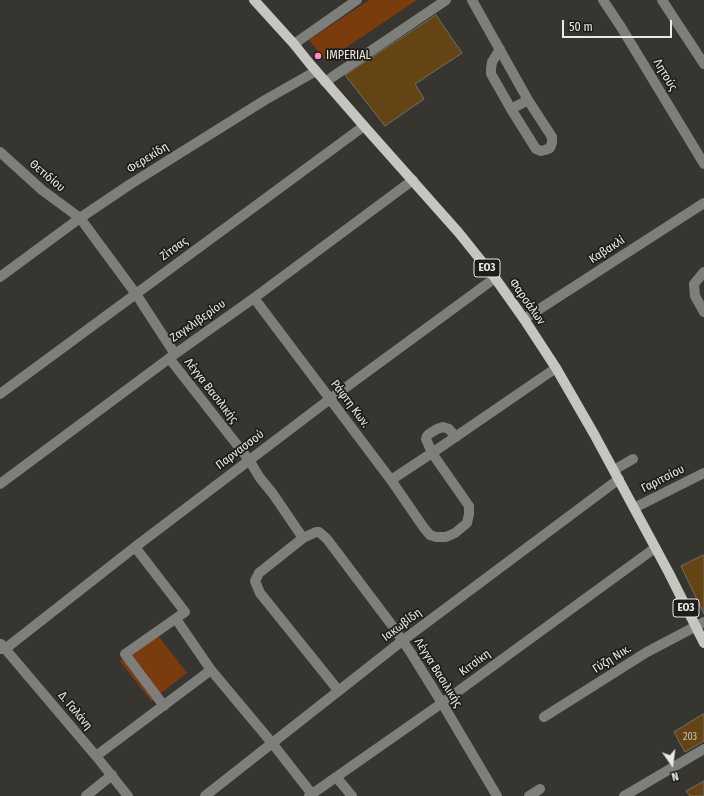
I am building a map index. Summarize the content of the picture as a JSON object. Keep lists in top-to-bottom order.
{
  "streets": {
    "main road": ["ΕΟ3", "Φαρσάλων"],
    "street": [
      "Λητούς",
      "Φερεκίδη",
      "Θετιδίου",
      "Ζίτσας",
      "Καβακλί",
      "Ζαγκλιβερίου",
      "Λέγγα Βασιλικής",
      "Ράφτη Κων.",
      "Παρνασσού",
      "Γαριτσίου",
      "Ιακωβίδη",
      "Γύζη Νικ.",
      "Κιτσίκη",
      "Δ. Γαλάνη"
    ]
  },
  "crossings": [
    ["Φερεκίδη", "Θετιδίου"],
    ["Φερεκίδη", "Φαρσάλων"],
    ["Φερεκίδη", "Λέγγα Βασιλικής"],
    ["Θετιδίου", "Λέγγα Βασιλικής"],
    ["Ζίτσας", "Φαρσάλων"],
    ["Ζίτσας", "Λέγγα Βασιλικής"],
    ["Καβακλί", "Φαρσάλων"],
    ["Φαρσάλων", "Ζαγκλιβερίου"],
    ["Φαρσάλων", "Παρνασσού"],
    ["Φαρσάλων", "Γαριτσίου"],
    ["Φαρσάλων", "Ιακωβίδη"],
    ["Φαρσάλων", "Γύζη Νικ."],
    ["Φαρσάλων", "Κιτσίκη"],
    ["Ζαγκλιβερίου", "Λέγγα Βασιλικής"],
    ["Ζαγκλιβερίου", "Ράφτη Κων."],
    ["Λέγγα Βασιλικής", "Παρνασσού"],
    ["Λέγγα Βασιλικής", "Ιακωβίδη"],
    ["Λέγγα Βασιλικής", "Κιτσίκη"],
    ["Ράφτη Κων.", "Παρνασσού"],
    ["Παρνασσού", "Δ. Γαλάνη"]
  ],
  "places": ["IMPERIAL"],
  "house_numbers": ["203"],
  "scale_bar": "50 m",
  "north": "bottom"
}
